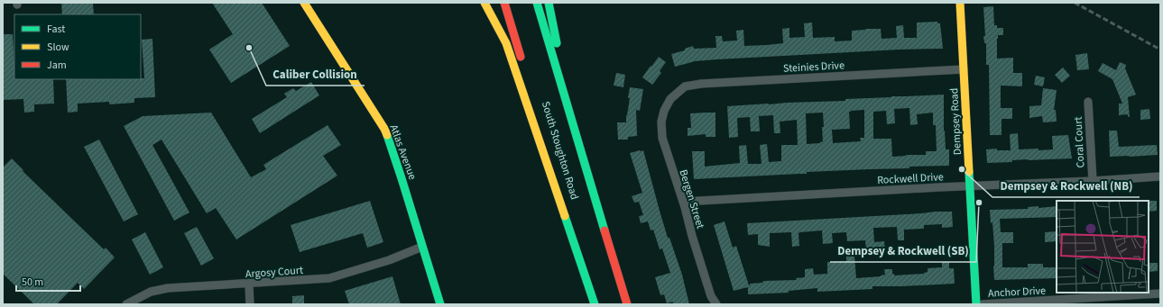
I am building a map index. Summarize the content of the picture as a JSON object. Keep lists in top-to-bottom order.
{
  "streets": {
    "main road": ["Dempsey Road", "South Stoughton Road", "Atlas Avenue"],
    "street": [
      "Steinies Drive",
      "Coral Court",
      "Rockwell Drive",
      "Bergen Street",
      "Argosy Court",
      "Anchor Drive"
    ]
  },
  "crossings": [
    ["Steinies Drive", "Dempsey Road"],
    ["Steinies Drive", "Bergen Street"],
    ["Dempsey Road", "Rockwell Drive"],
    ["Coral Court", "Rockwell Drive"],
    ["Atlas Avenue", "Argosy Court"],
    ["Rockwell Drive", "Bergen Street"]
  ],
  "places": ["Caliber Collision", "Dempsey & Rockwell (NB)", "Dempsey & Rockwell (SB)"],
  "legend": ["Fast", "Slow", "Jam"],
  "scale_bar": "50 m"
}
